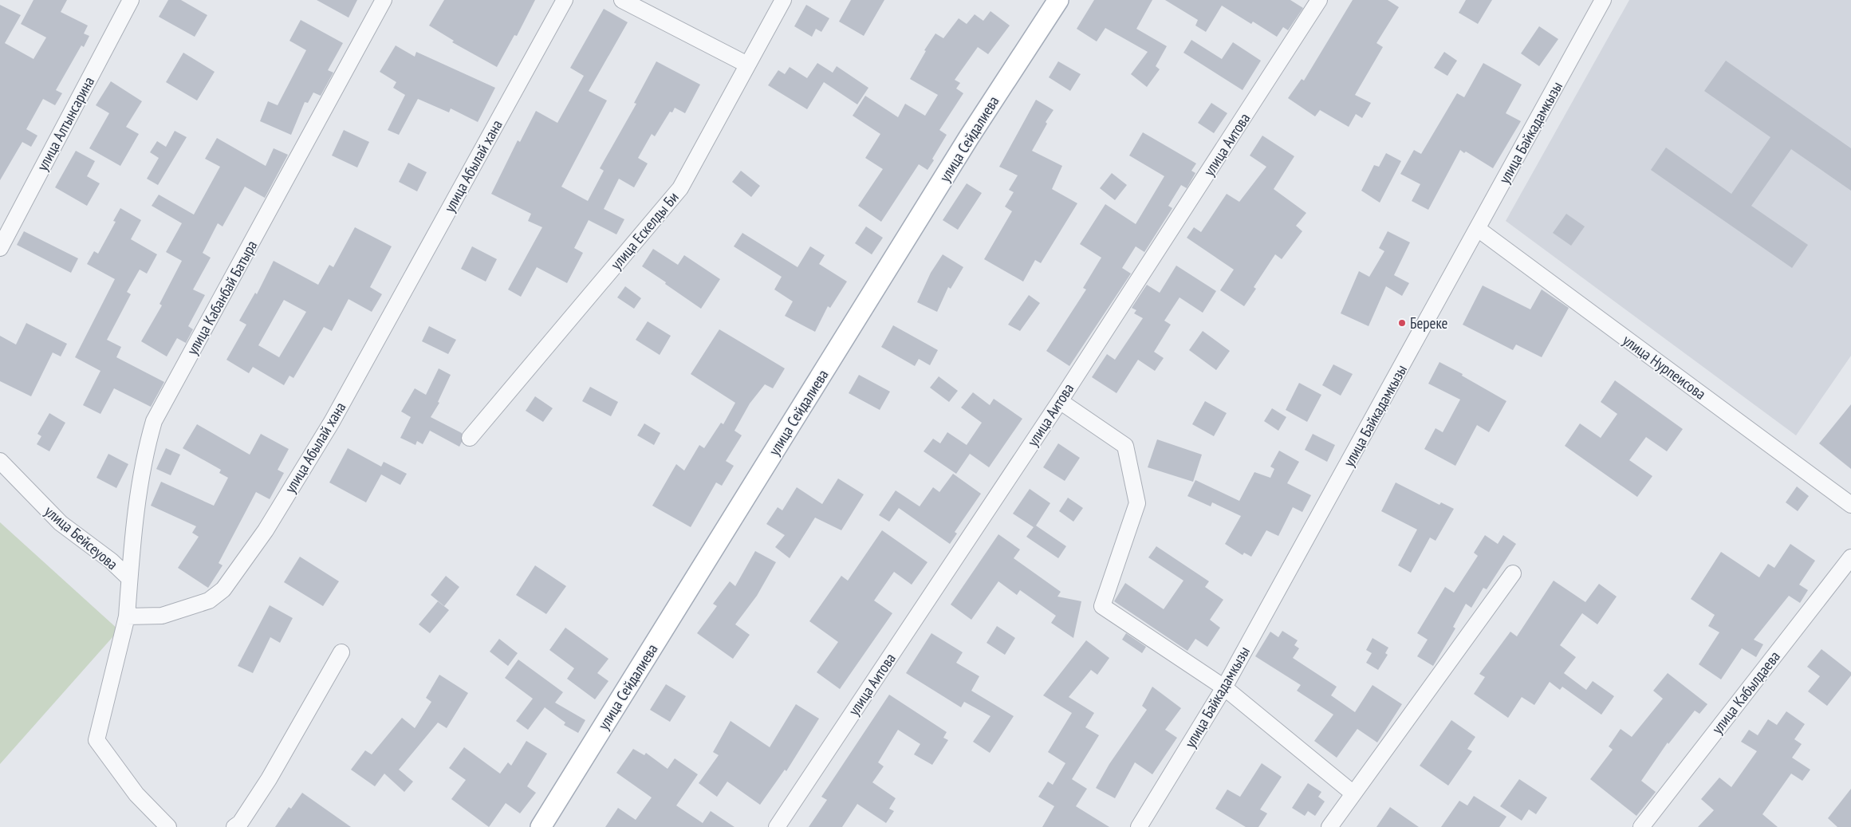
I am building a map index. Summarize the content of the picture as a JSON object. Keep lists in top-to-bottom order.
{
  "streets": {
    "main road": ["улица Сейдалиева"],
    "street": [
      "улица Алтынсарина",
      "улица Байкадамкызы",
      "улица Аитова",
      "улица Абылай хана",
      "улица Ескелды Би",
      "улица Кабанбай Батыра",
      "улица Нурпеисова",
      "улица Бейсеуова",
      "улица Кабылдаева"
    ]
  },
  "crossings": [
    ["улица Байкадамкызы", "улица Нурпеисова"],
    ["улица Абылай хана", "улица Кабанбай Батыра"],
    ["улица Кабанбай Батыра", "улица Бейсеуова"]
  ],
  "places": ["Береке"]
}
